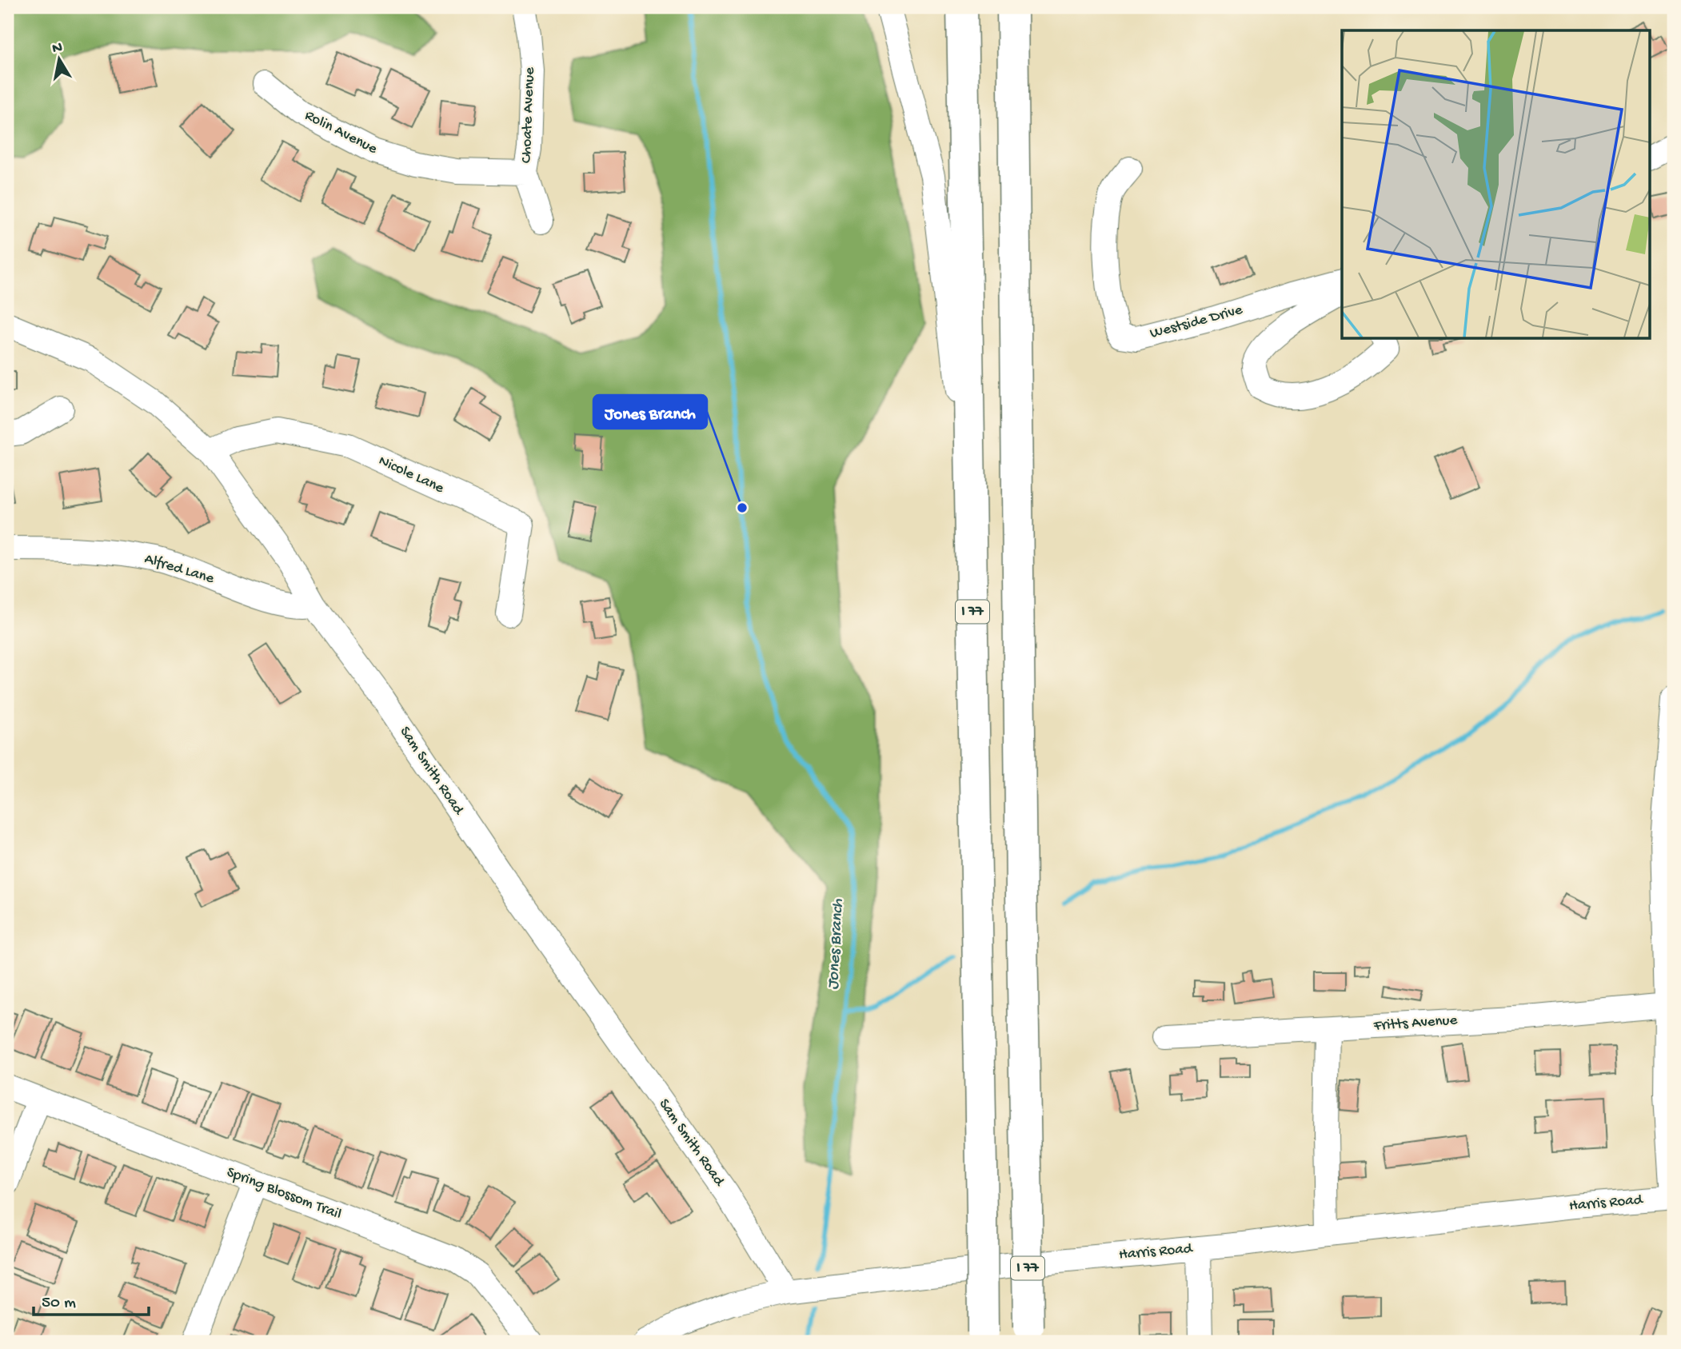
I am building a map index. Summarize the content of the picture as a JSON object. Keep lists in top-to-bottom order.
{
  "streets": {
    "highway": ["I 77"],
    "street": [
      "Choate Avenue",
      "Rolin Avenue",
      "Westside Drive",
      "Nicole Lane",
      "Alfred Lane",
      "Sam Smith Road",
      "Fritts Avenue",
      "Spring Blossom Trail",
      "Harris Road"
    ]
  },
  "crossings": [
    ["Choate Avenue", "Rolin Avenue"],
    ["Nicole Lane", "Sam Smith Road"],
    ["Alfred Lane", "Sam Smith Road"],
    ["Sam Smith Road", "Harris Road"]
  ],
  "water": ["Jones Branch"],
  "places": ["Jones Branch"],
  "scale_bar": "50 m",
  "north": "top"
}
